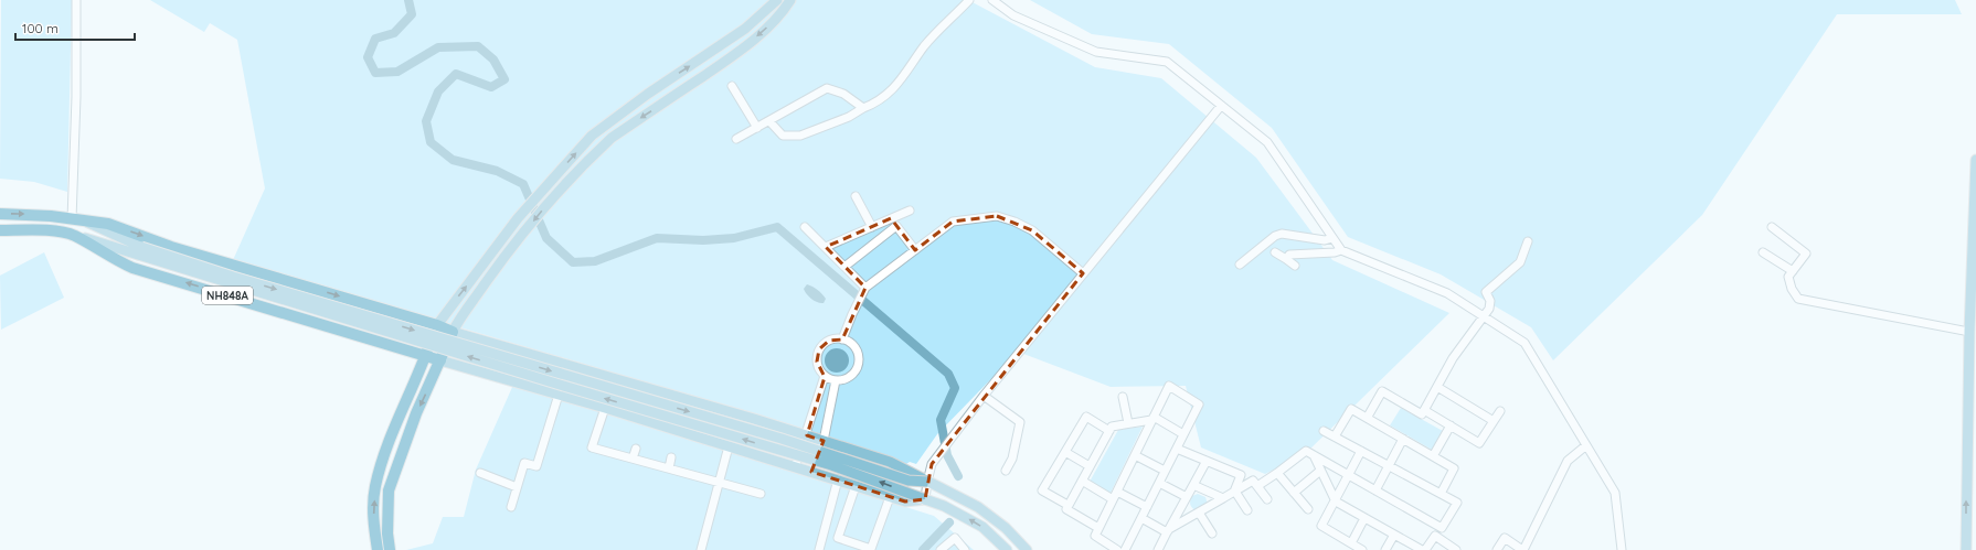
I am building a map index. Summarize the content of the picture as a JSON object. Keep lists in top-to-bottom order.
{
  "streets": {
    "highway": ["NH848A"]
  },
  "scale_bar": "100 m"
}
